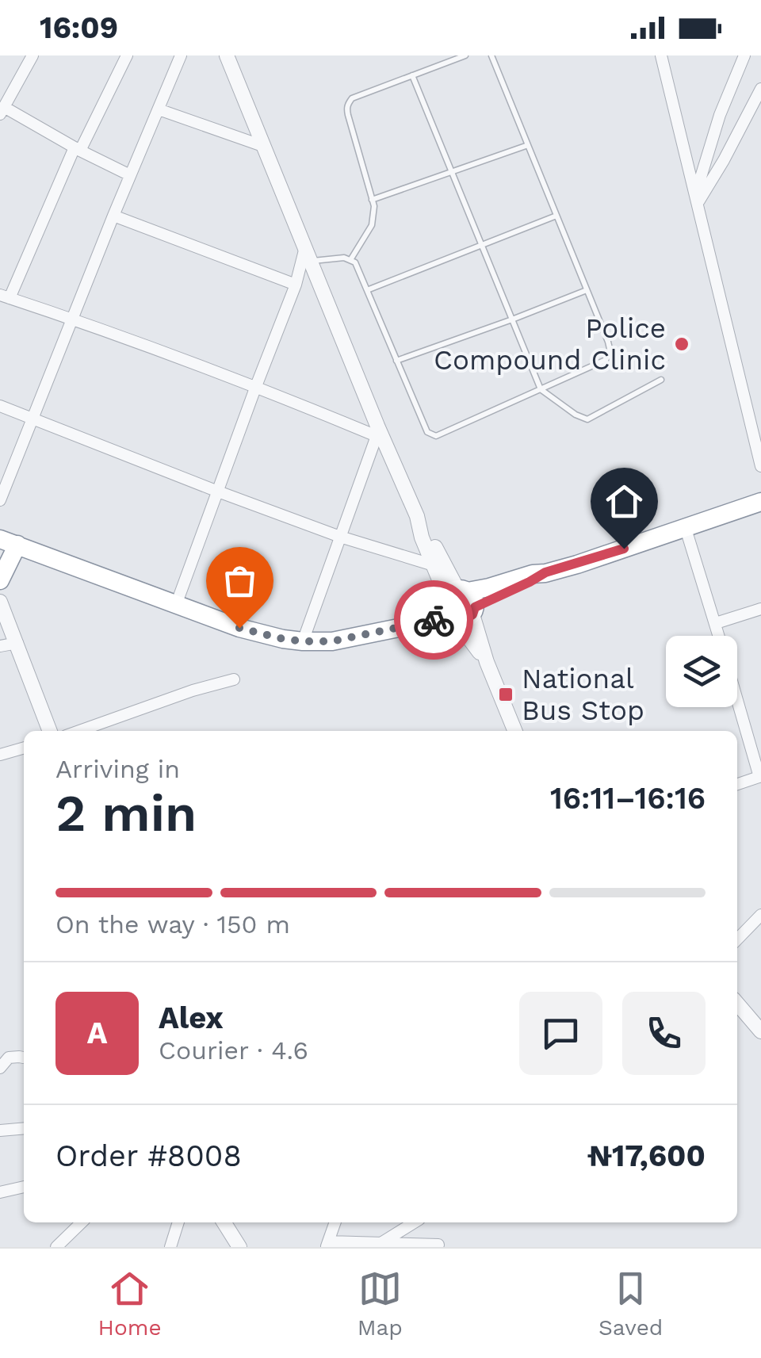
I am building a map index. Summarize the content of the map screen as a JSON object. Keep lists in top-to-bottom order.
{
  "places": {
    "other": ["Police Compound Clinic"],
    "transit": ["National Bus Stop"]
  },
  "page": {
    "status": "16:09",
    "heading": ["2 min", "Arriving in", "16:11–16:16"],
    "panel": [
      "Alex",
      "Courier · 4.6",
      "Order #8008",
      "₦17,600"
    ],
    "bar": "On the way · 150 m",
    "round": "A",
    "tabs": ["Home", "Map", "Saved"]
  }
}
